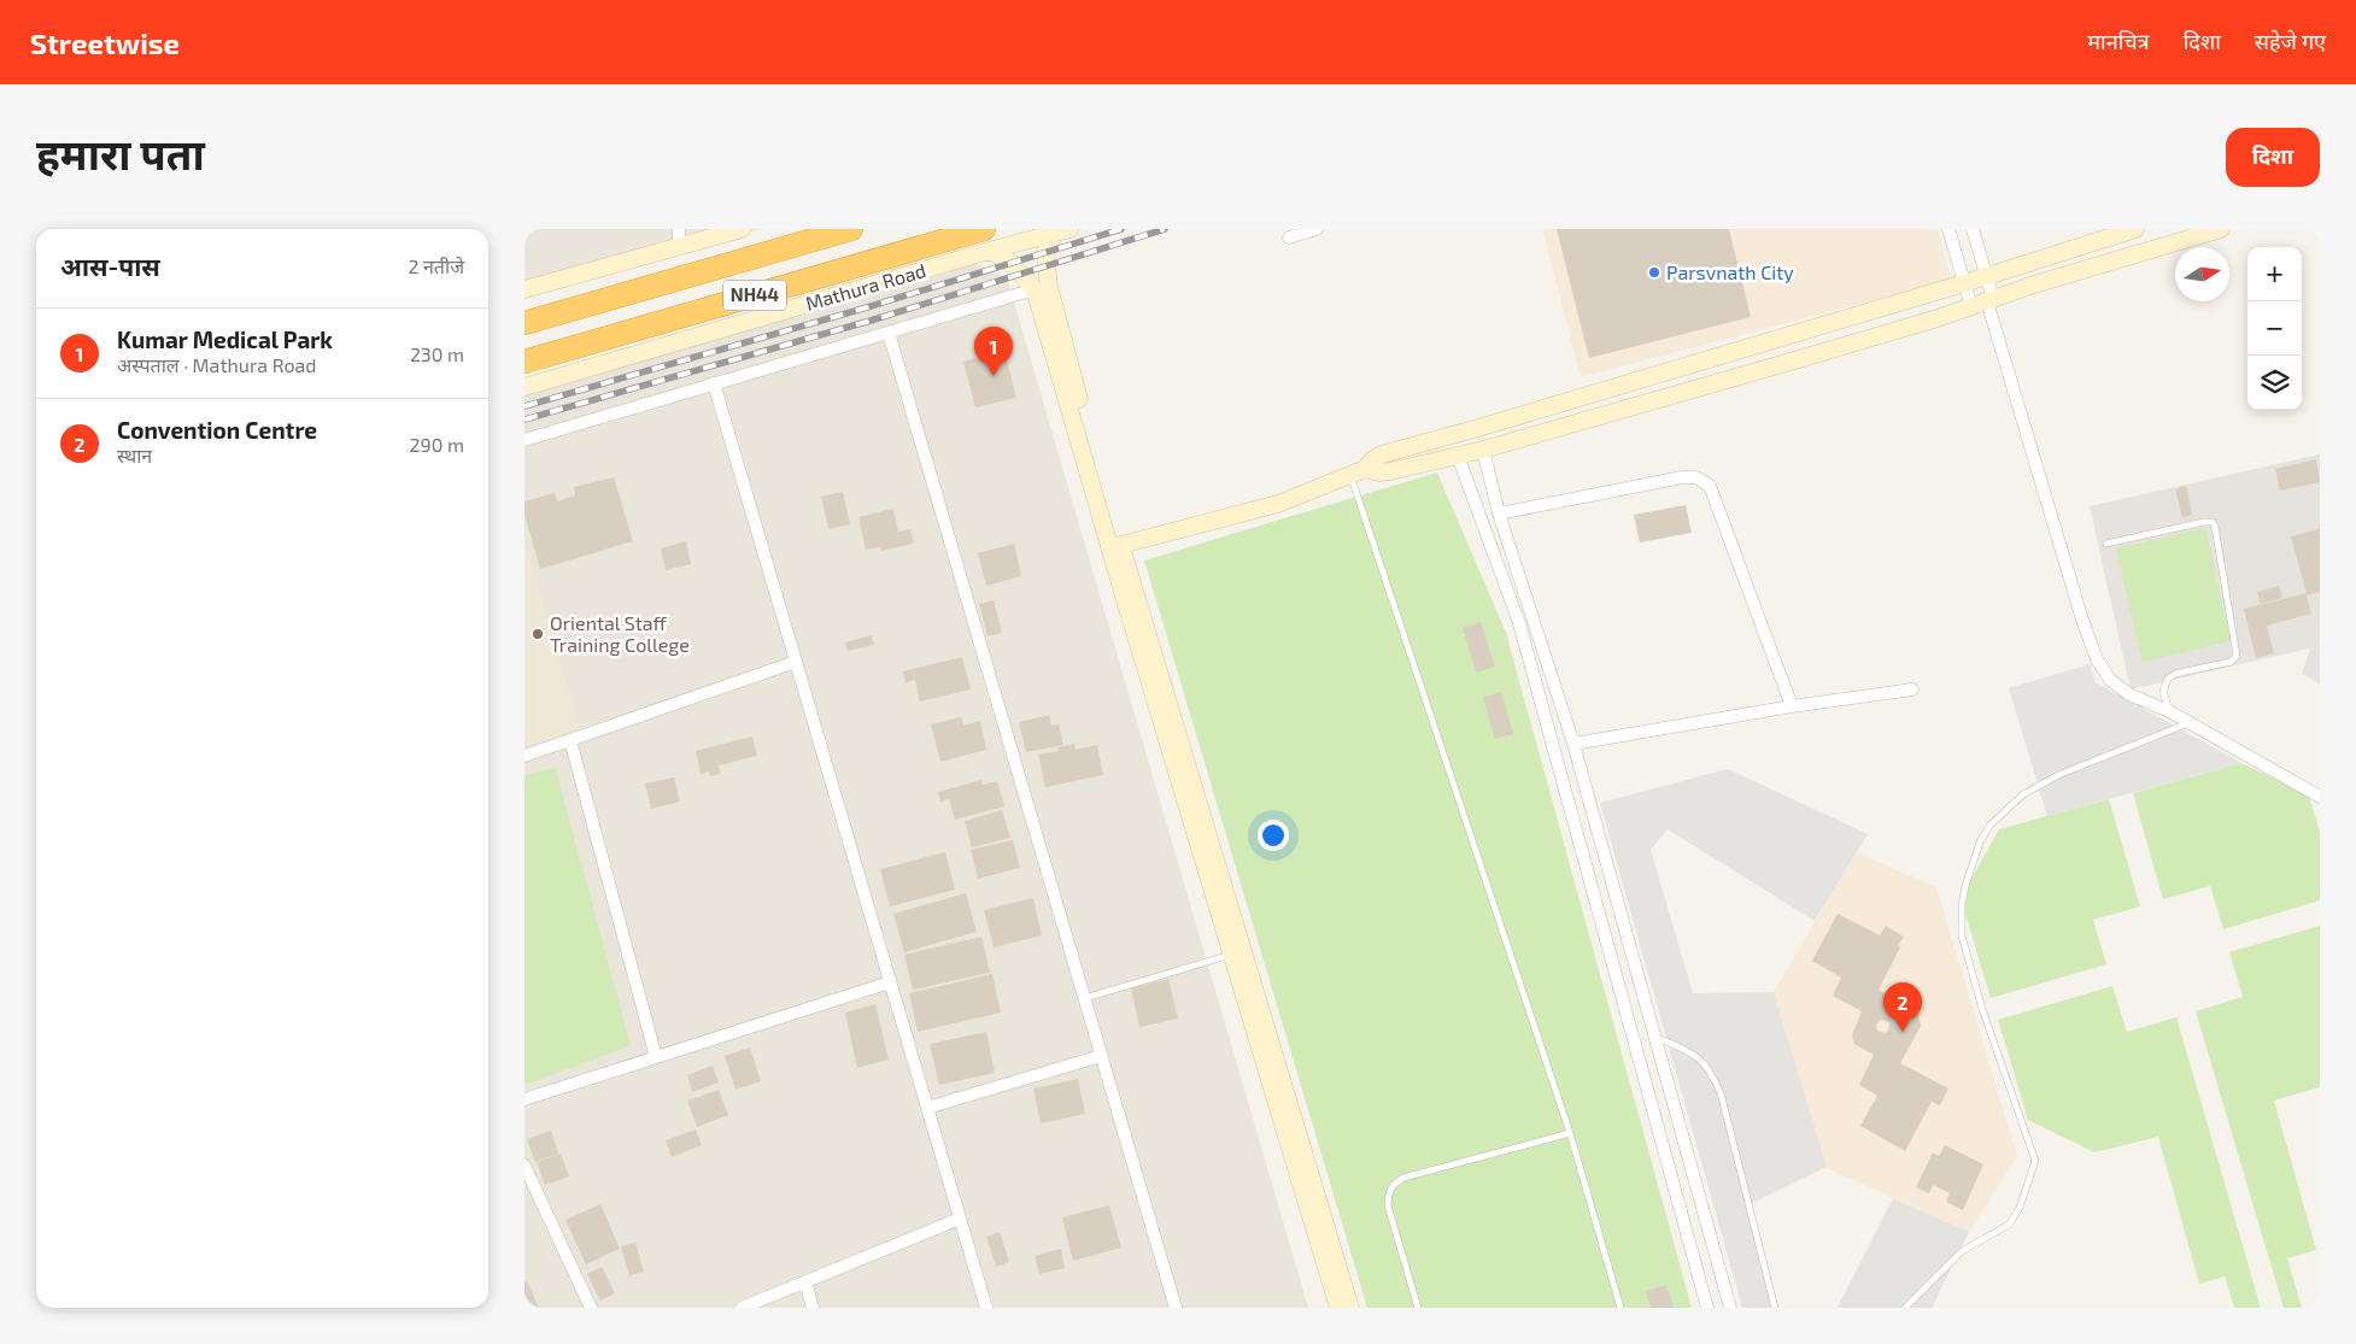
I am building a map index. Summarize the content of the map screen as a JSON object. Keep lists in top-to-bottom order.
{
  "streets": {
    "highway": ["NH44"],
    "street": ["Mathura Road"]
  },
  "crossings": [
    ["Mathura Road", "NH44"]
  ],
  "places": ["Parsvnath City", "Oriental Staff Training College"],
  "north": "right",
  "page": {
    "header": "Streetwise",
    "nav": ["मानचित्र", "दिशा", "सहेजे गए"],
    "title": "हमारा पता",
    "buttons": "दिशा",
    "heading": ["आस-पास", "2 नतीजे"],
    "map_buttons": ["+", "−"],
    "list": [
      {
        "mark": "1",
        "name": "Kumar Medical Park",
        "note": "अस्पताल · Mathura Road",
        "value": "230 m"
      },
      {
        "mark": "2",
        "name": "Convention Centre",
        "note": "स्थान",
        "value": "290 m"
      }
    ],
    "pins": ["1", "2"]
  }
}
